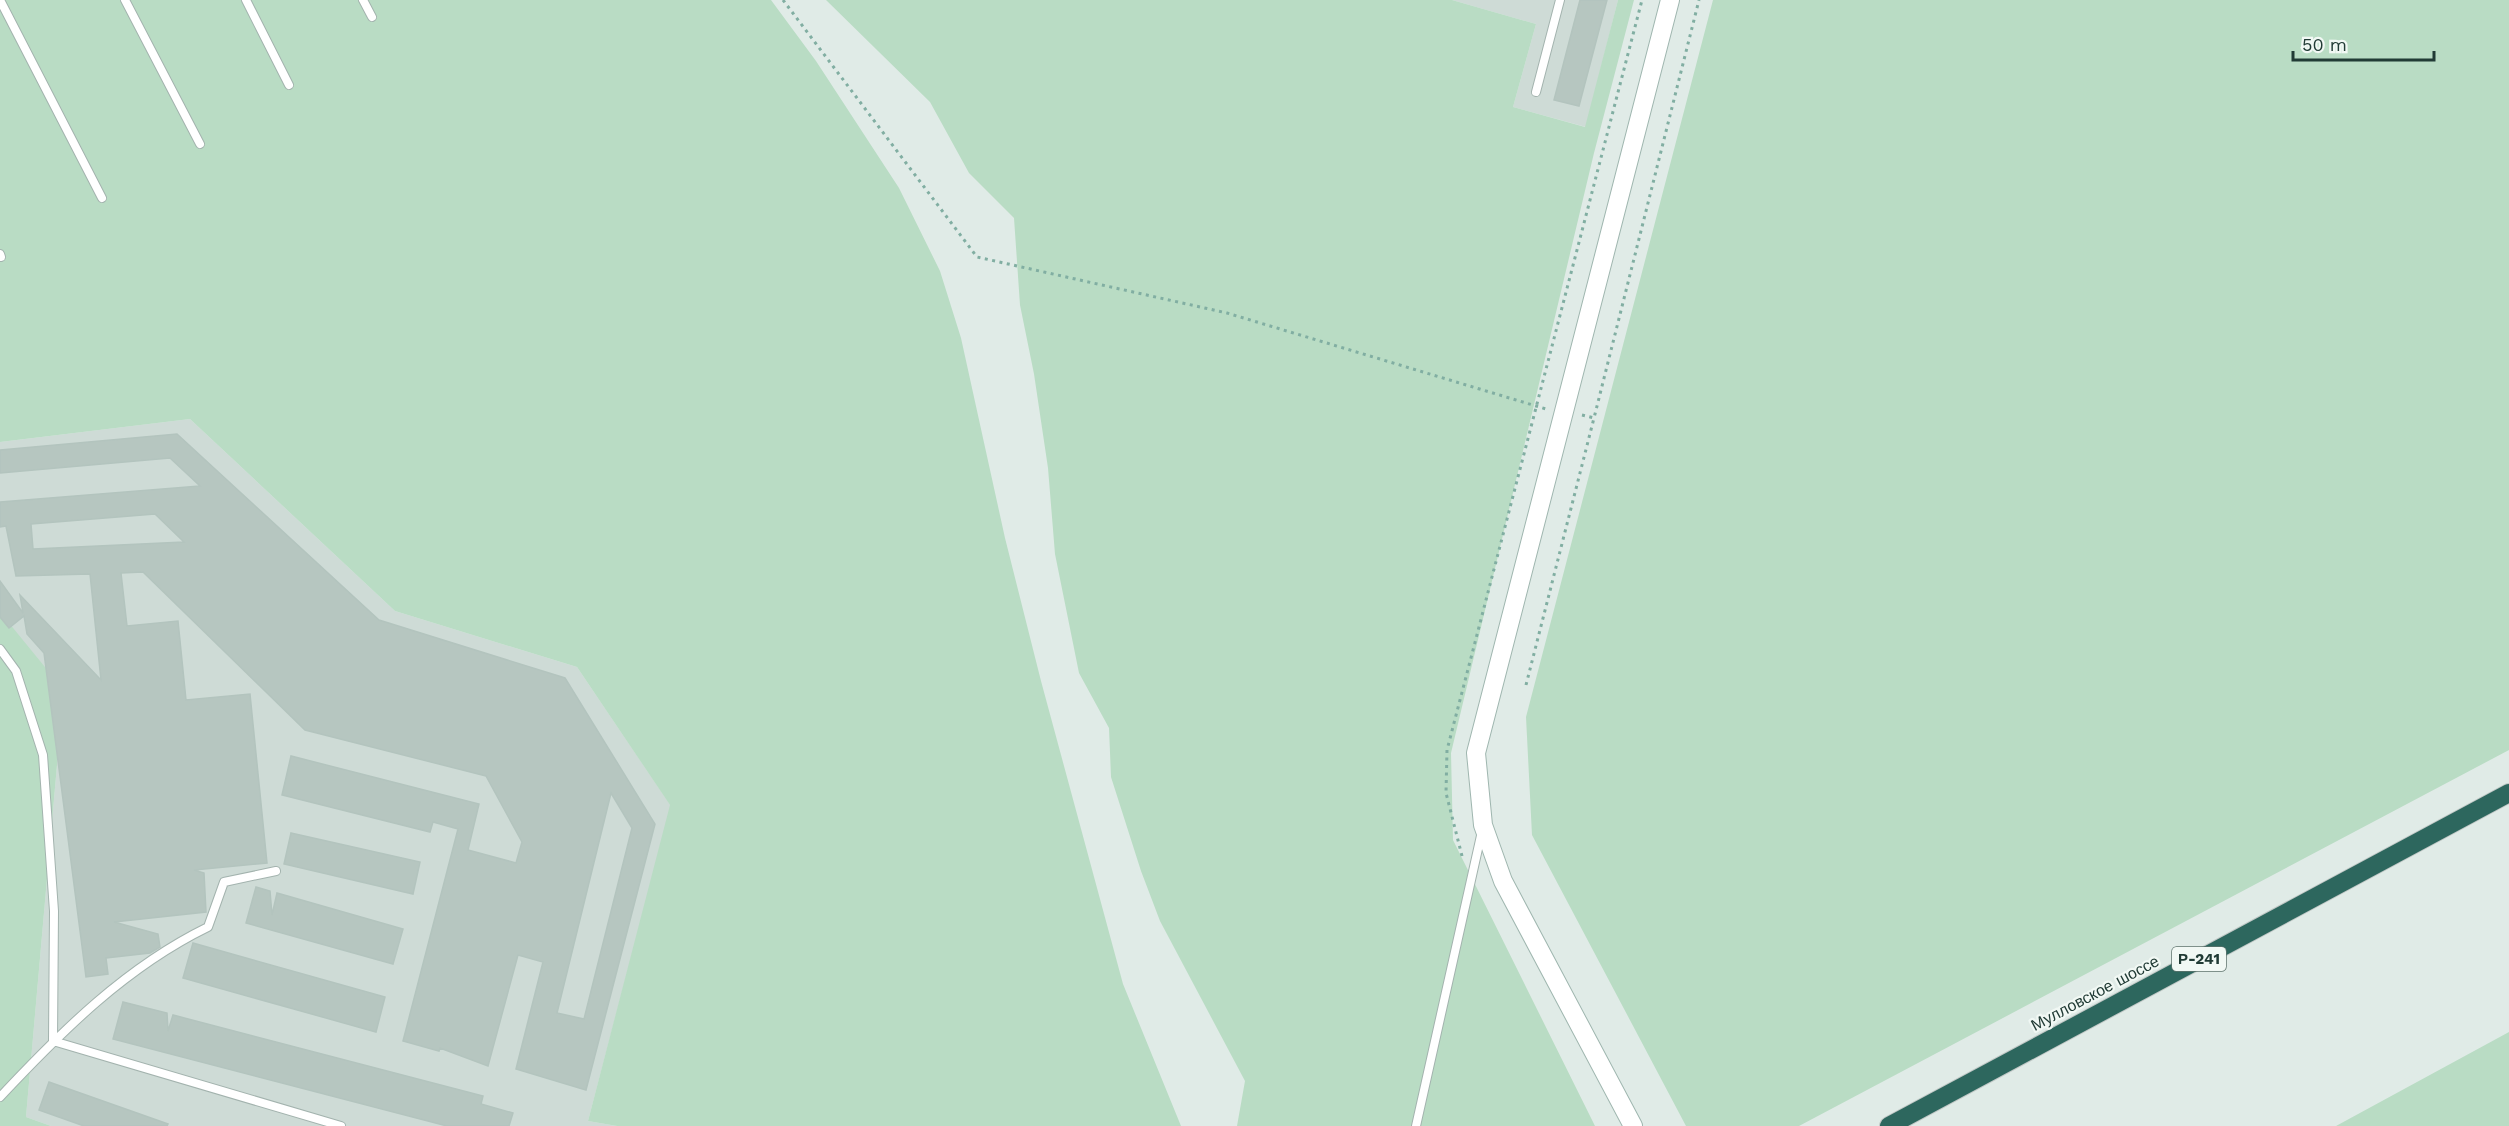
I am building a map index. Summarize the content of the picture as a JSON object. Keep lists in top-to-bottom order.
{
  "streets": {
    "highway": ["Р-241", "Мулловское шоссе"]
  },
  "scale_bar": "50 m"
}
